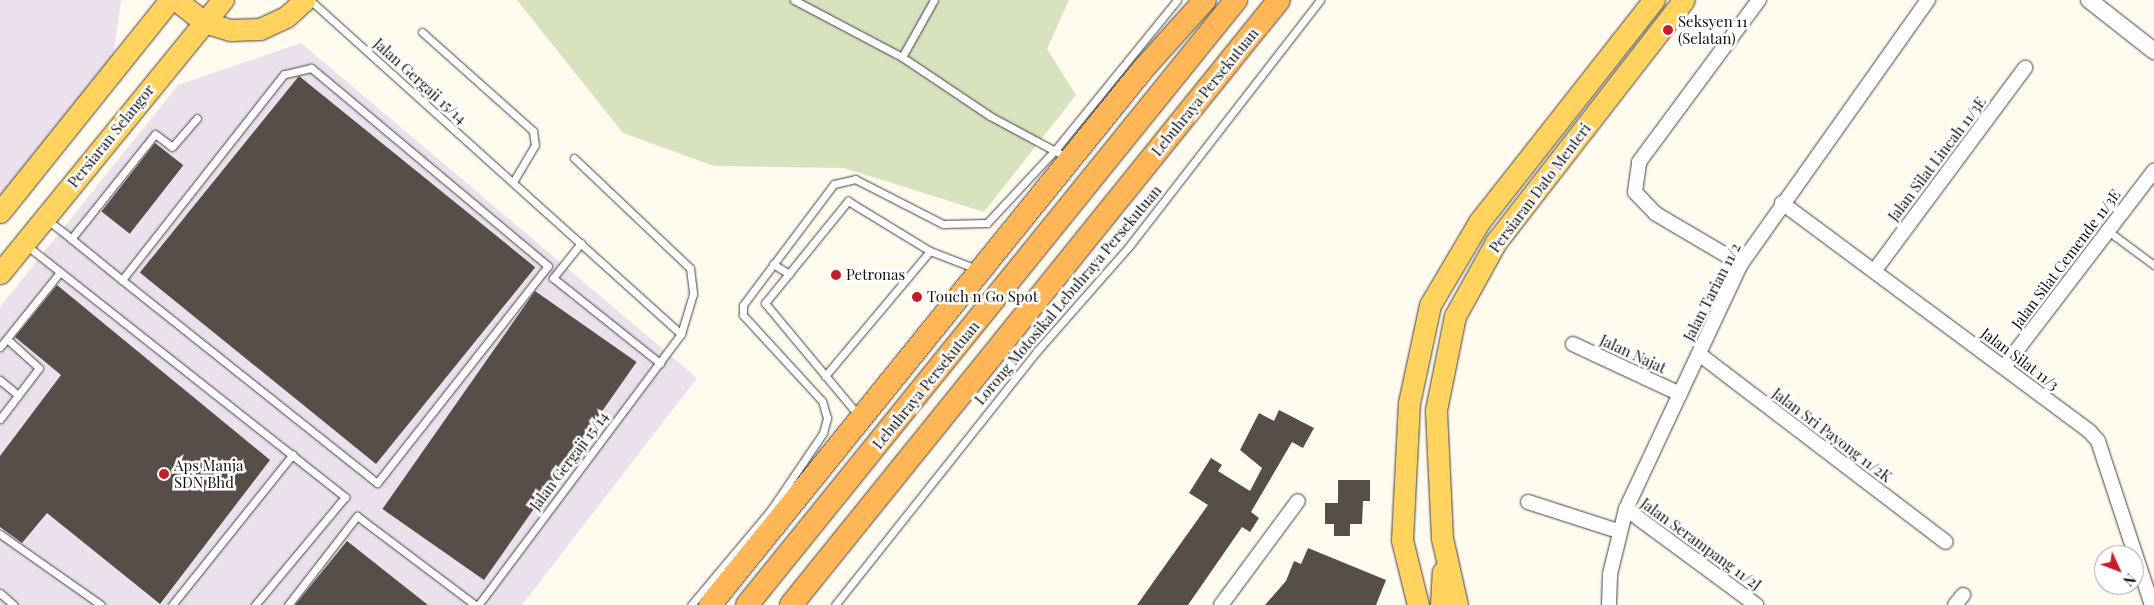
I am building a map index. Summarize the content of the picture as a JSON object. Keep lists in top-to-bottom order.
{
  "streets": {
    "highway": ["Lebuhraya Persekutuan"],
    "main road": ["Persiaran Selangor", "Persiaran Dato Menteri"],
    "street": [
      "Jalan Silat Lincah 11/3E",
      "Jalan Silat Cemende 11/3E",
      "Jalan Tarian 11/2",
      "Jalan Najat",
      "Jalan Silat 11/3",
      "Jalan Sri Payong 11/2K",
      "Jalan Serampang 11/2J"
    ],
    "lane": ["Jalan Gergaji 15/14", "Lorong Motosikal Lebuhraya Persekutuan"]
  },
  "crossings": [
    ["Jalan Silat Lincah 11/3E", "Jalan Silat 11/3"],
    ["Jalan Silat Cemende 11/3E", "Jalan Silat 11/3"],
    ["Jalan Tarian 11/2", "Jalan Najat"],
    ["Jalan Tarian 11/2", "Jalan Silat 11/3"],
    ["Jalan Tarian 11/2", "Jalan Sri Payong 11/2K"],
    ["Jalan Tarian 11/2", "Jalan Serampang 11/2J"]
  ],
  "places": [
    "Seksyen 11 (Selatan)",
    "Petronas",
    "Touch n Go Spot",
    "Aps Manja SDN Bhd"
  ],
  "north": "bottom right"
}
